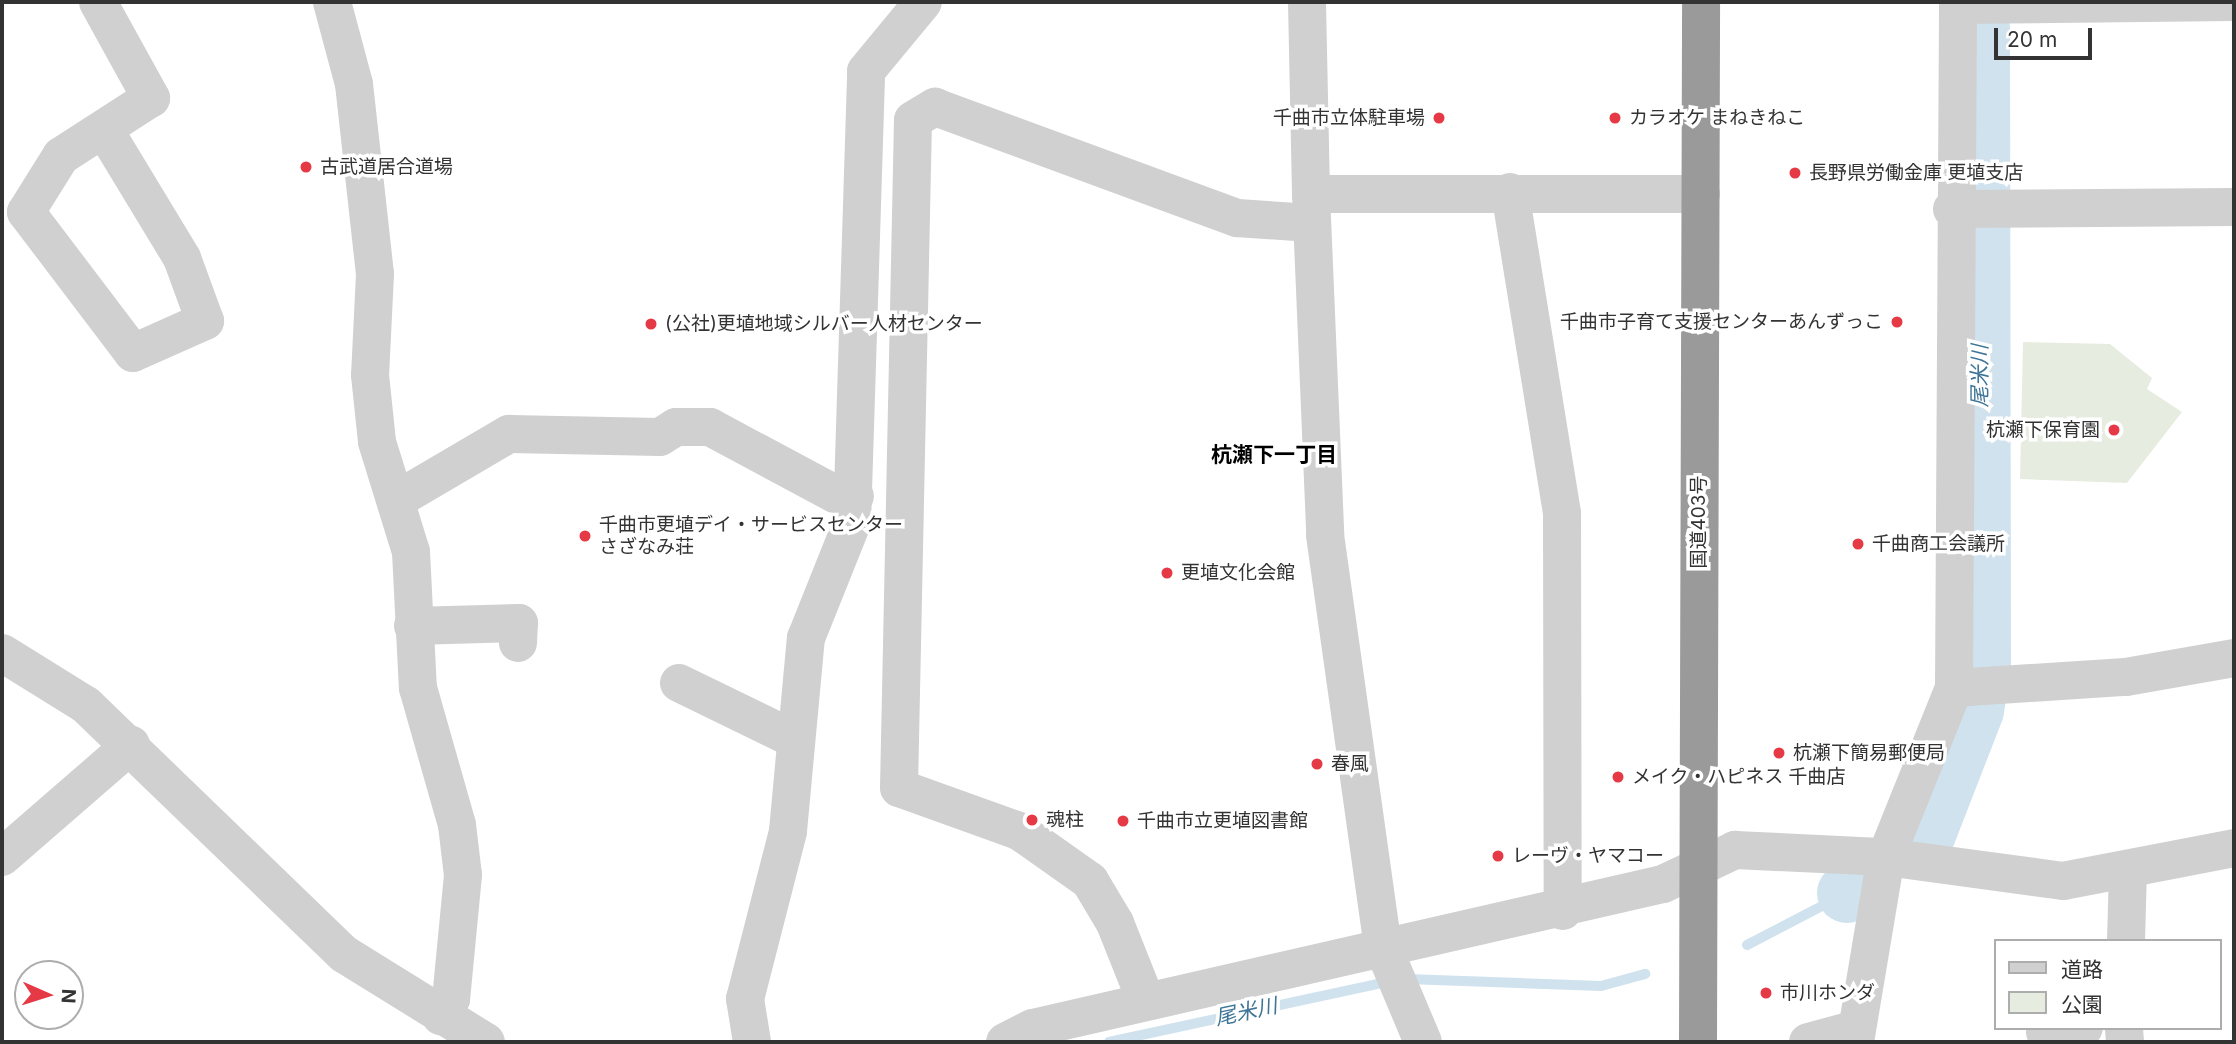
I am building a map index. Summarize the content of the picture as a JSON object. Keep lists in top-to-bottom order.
{
  "streets": {
    "highway": ["国道403号"]
  },
  "districts": ["杭瀬下一丁目"],
  "water": ["尾米川"],
  "places": [
    "千曲市立体駐車場",
    "カラオケ まねきねこ",
    "古武道居合道場",
    "長野県労働金庫 更埴支店",
    "千曲市子育て支援センターあんずっこ",
    "(公社)更埴地域シルバー人材センター",
    "杭瀬下保育園",
    "千曲市更埴デイ・サービスセンター さざなみ荘",
    "千曲商工会議所",
    "更埴文化会館",
    "杭瀬下簡易郵便局",
    "春風",
    "メイク・ハピネス 千曲店",
    "魂柱",
    "千曲市立更埴図書館",
    "レーヴ・ヤマコー",
    "市川ホンダ"
  ],
  "legend": ["道路", "公園"],
  "scale_bar": "20 m",
  "north": "right"
}
